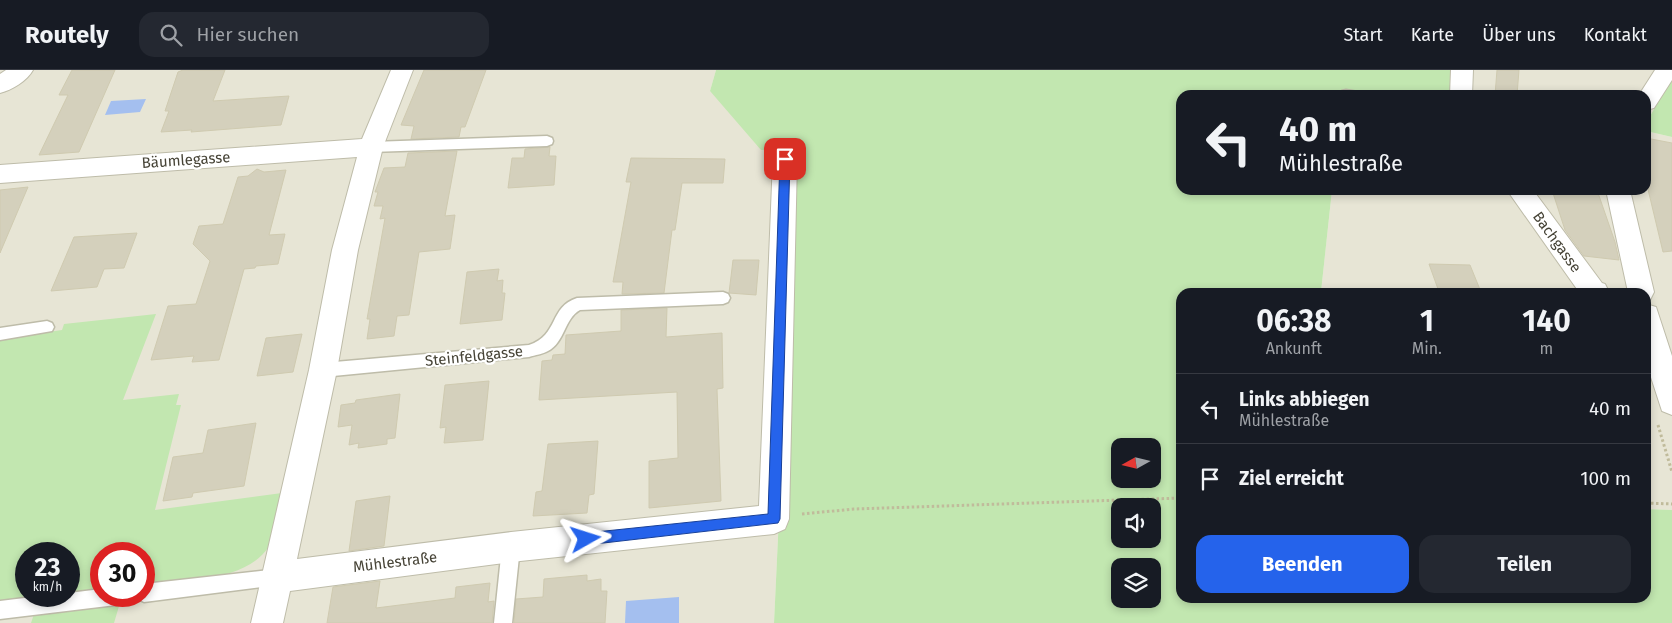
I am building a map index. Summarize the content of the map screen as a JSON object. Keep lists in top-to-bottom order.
{
  "streets": {
    "street": ["Bäumlegasse", "Bachgasse", "Mühlestraße"],
    "lane": ["Steinfeldgasse"]
  },
  "north": "left",
  "page": {
    "header": "Routely",
    "search": "Hier suchen",
    "nav": [
      "Start",
      "Karte",
      "Über uns",
      "Kontakt"
    ],
    "turn": ["40 m", "Mühlestraße"],
    "eta": [
      "06:38",
      "Ankunft",
      "1",
      "Min.",
      "140",
      "m"
    ],
    "list": [
      {
        "name": "Links abbiegen",
        "note": "Mühlestraße",
        "value": "40 m"
      },
      {
        "name": "Ziel erreicht",
        "value": "100 m"
      }
    ],
    "buttons": ["Beenden", "Teilen"],
    "speed": "23 km/h",
    "limit": "30"
  }
}
